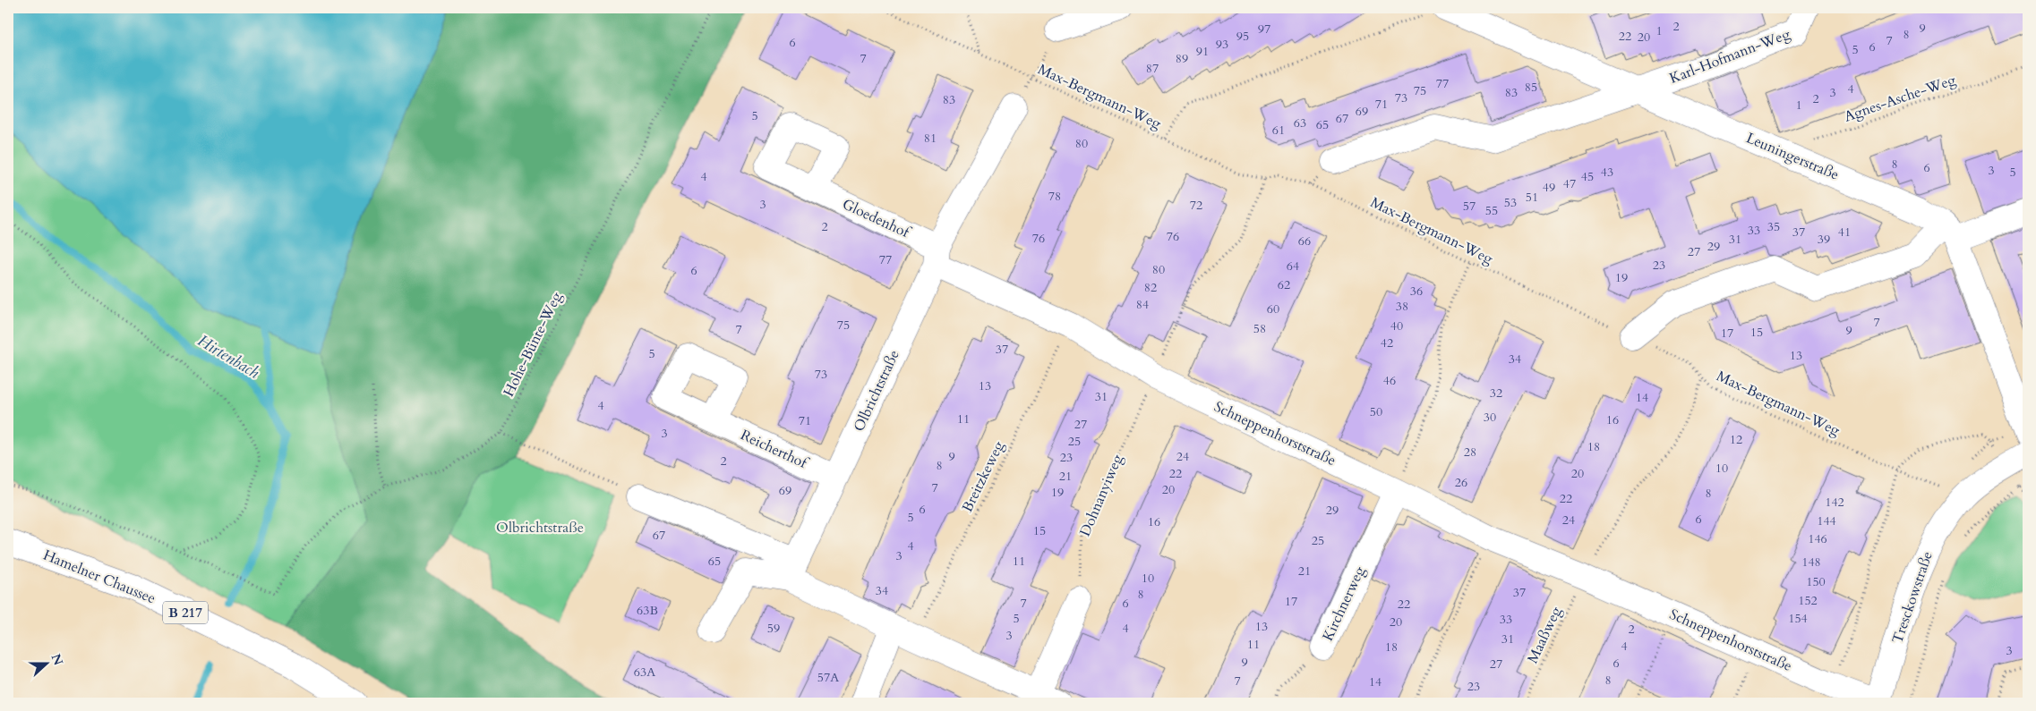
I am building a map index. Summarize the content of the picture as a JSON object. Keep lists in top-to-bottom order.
{
  "streets": {
    "street": [
      "Karl-Hofmann-Weg",
      "Leuningerstraße",
      "Gloedenhof",
      "Olbrichtstraße",
      "Schneppenhorststraße",
      "Reicherthof",
      "Hamelner Chaussee",
      "Tresckowstraße",
      "Kirchnerweg",
      "B 217"
    ],
    "path": [
      "Max-Bergmann-Weg",
      "Agnes-Asche-Weg",
      "Hohe-Bünte-Weg",
      "Breitzkeweg",
      "Dohnanyiweg",
      "Maaßweg"
    ]
  },
  "crossings": [
    ["Karl-Hofmann-Weg", "Leuningerstraße"],
    ["Max-Bergmann-Weg", "Tresckowstraße"],
    ["Gloedenhof", "Olbrichtstraße"],
    ["Gloedenhof", "Schneppenhorststraße"],
    ["Olbrichtstraße", "Schneppenhorststraße"],
    ["Olbrichtstraße", "Reicherthof"],
    ["Schneppenhorststraße", "Breitzkeweg"],
    ["Schneppenhorststraße", "Dohnanyiweg"],
    ["Schneppenhorststraße", "Tresckowstraße"],
    ["Schneppenhorststraße", "Kirchnerweg"],
    ["Schneppenhorststraße", "Maaßweg"]
  ],
  "water": ["Hirtenbach"],
  "parks": ["Olbrichtstraße"],
  "house_numbers": [
    "2",
    "9",
    "97",
    "1",
    "8",
    "95",
    "22",
    "20",
    "7",
    "6",
    "93",
    "6",
    "5",
    "91",
    "7",
    "89",
    "87",
    "77",
    "85",
    "4",
    "75",
    "83",
    "3",
    "73",
    "2",
    "83",
    "71",
    "1",
    "69",
    "5",
    "67",
    "63",
    "65",
    "61",
    "81",
    "80",
    "8",
    "6",
    "3",
    "43",
    "5",
    "4",
    "45",
    "47",
    "49",
    "78",
    "51",
    "53",
    "3",
    "72",
    "57",
    "55",
    "2",
    "35",
    "33",
    "37",
    "41",
    "76",
    "76",
    "31",
    "39",
    "66",
    "29",
    "27",
    "77",
    "23",
    "64",
    "80",
    "6",
    "19",
    "62",
    "82",
    "36",
    "84",
    "38",
    "60",
    "7",
    "75",
    "40",
    "58",
    "7",
    "9",
    "15",
    "17",
    "42",
    "37",
    "5",
    "13",
    "34",
    "73",
    "46",
    "13",
    "32",
    "31",
    "14",
    "4",
    "50",
    "30",
    "11",
    "16",
    "71",
    "27",
    "3",
    "12",
    "25",
    "18",
    "28",
    "9",
    "24",
    "23",
    "2",
    "8",
    "10",
    "22",
    "20",
    "21",
    "26",
    "7",
    "20",
    "69",
    "19",
    "8",
    "22",
    "142",
    "6",
    "29",
    "5",
    "6",
    "24",
    "144",
    "16",
    "15",
    "67",
    "146",
    "25",
    "4",
    "3",
    "65",
    "11",
    "148",
    "21",
    "10",
    "150",
    "34",
    "37",
    "8",
    "152",
    "17",
    "7",
    "6",
    "22",
    "63B",
    "5",
    "154",
    "33",
    "20",
    "13",
    "59",
    "4",
    "2",
    "3",
    "31",
    "11",
    "4",
    "18",
    "3",
    "9",
    "6",
    "27",
    "63A",
    "57A",
    "8",
    "7",
    "14",
    "23"
  ],
  "north": "right"
}
